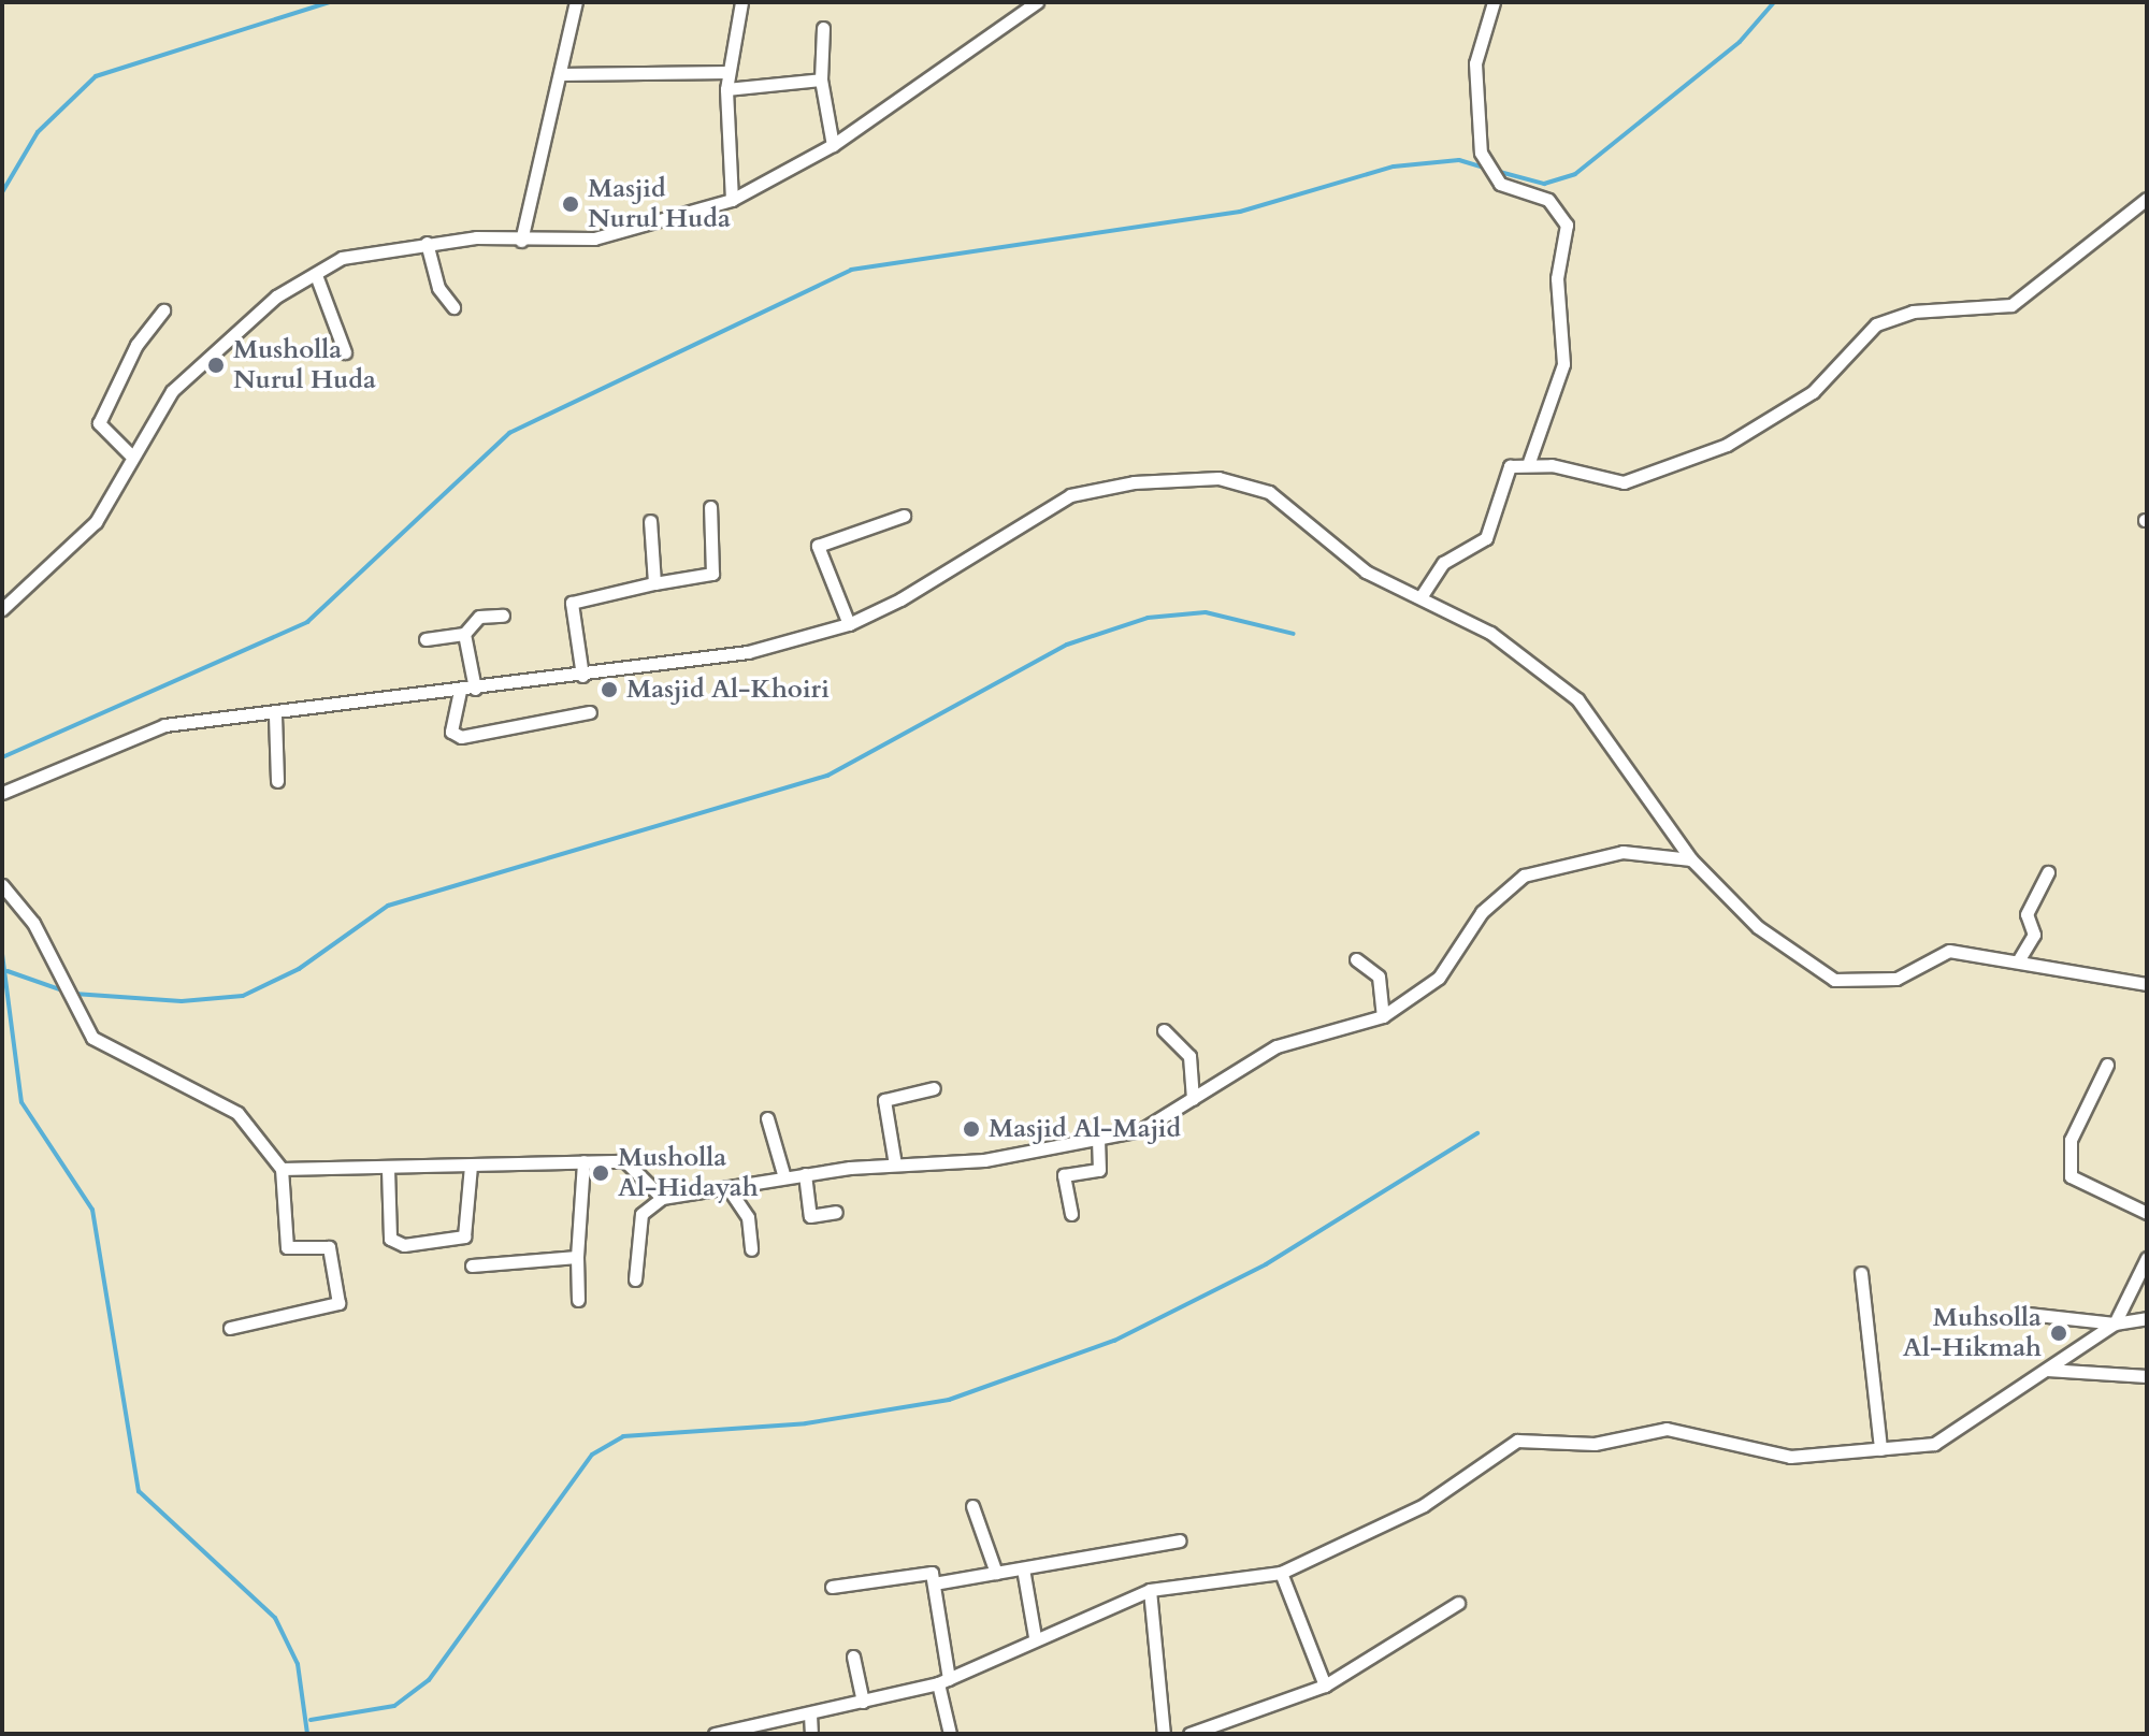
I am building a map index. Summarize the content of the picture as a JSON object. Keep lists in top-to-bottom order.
{
  "places": [
    "Masjid Nurul Huda",
    "Musholla Nurul Huda",
    "Masjid Al-Khoiri",
    "Masjid Al-Majid",
    "Musholla Al-Hidayah",
    "Muhsolla Al-Hikmah"
  ]
}
